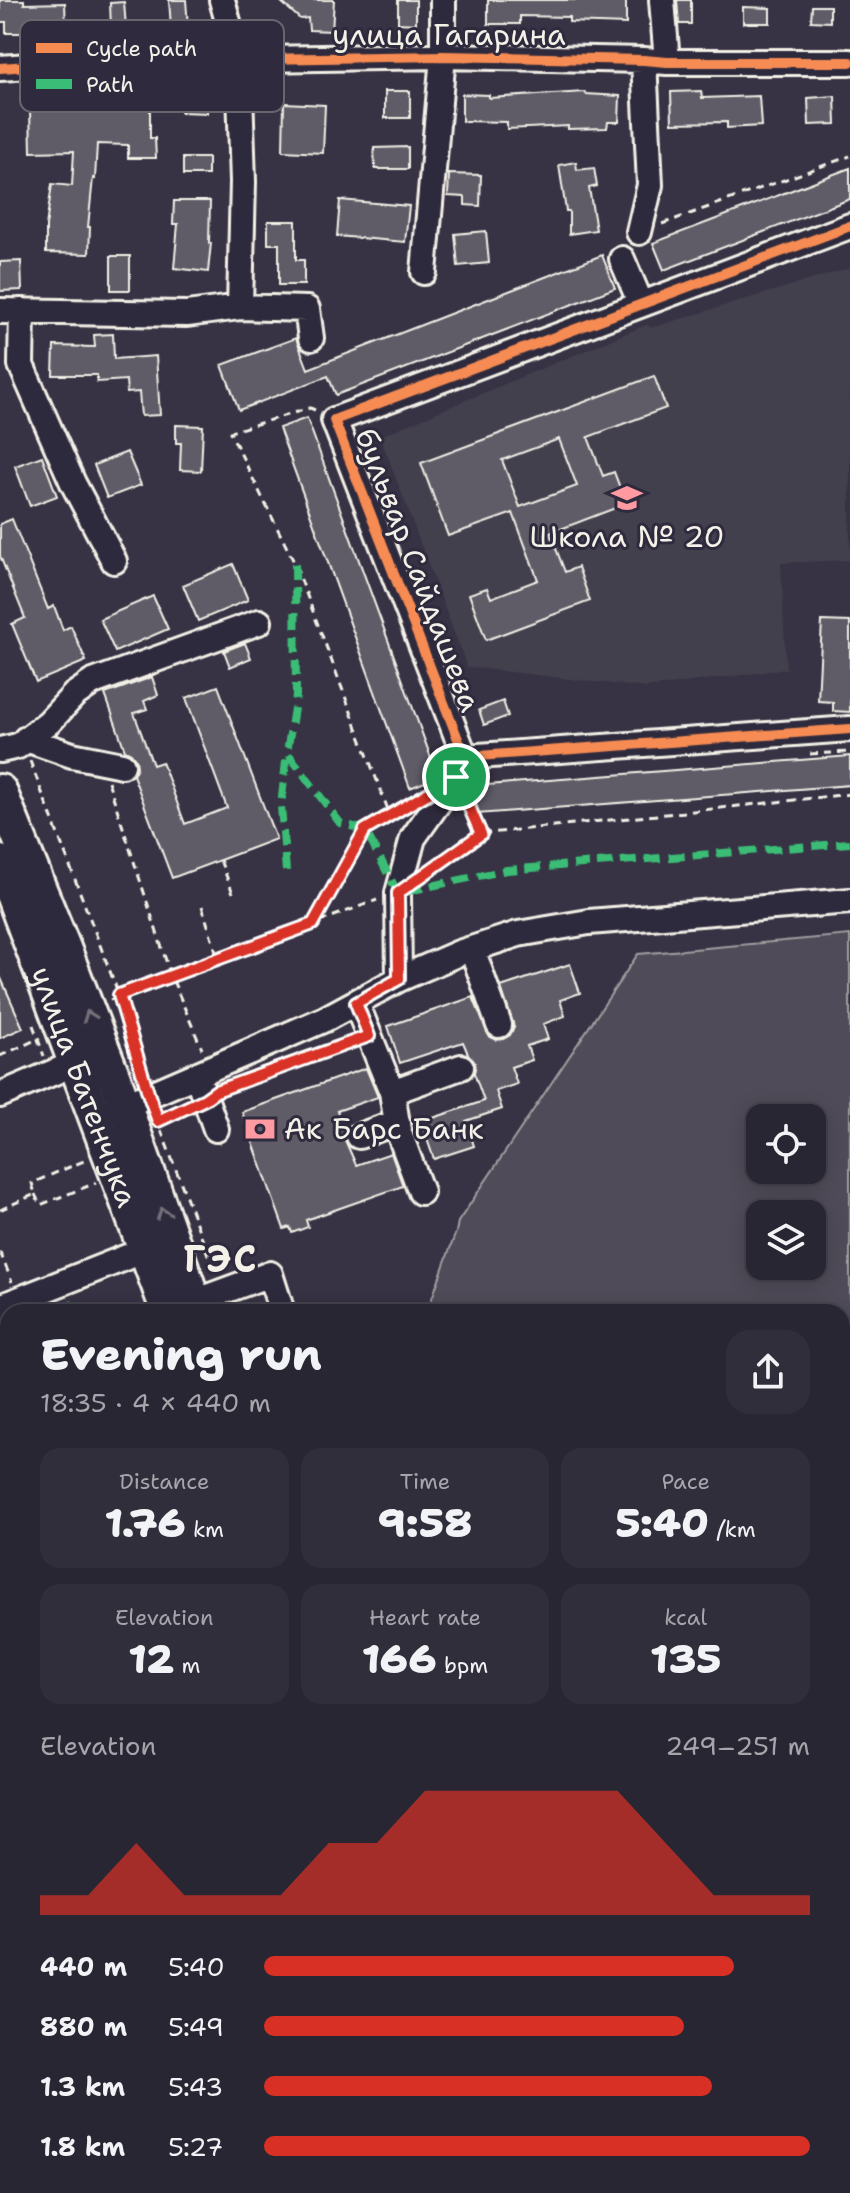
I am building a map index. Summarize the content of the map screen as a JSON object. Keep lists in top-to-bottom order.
{
  "streets": {
    "main road": ["улица Батенчука"],
    "street": ["улица Гагарина", "бульвар Сайдашева"]
  },
  "districts": ["ГЭС"],
  "places": {
    "school or university": ["Школа № 20"],
    "bank": ["Ак Барс Банк"]
  },
  "legend": ["Cycle path", "Path"],
  "page": {
    "heading": ["Evening run", "18:35 · 4 × 440 m"],
    "stats": [
      ["Distance", "1.76 km"],
      ["Time", "9:58"],
      ["Pace", "5:40 /km"],
      ["Elevation", "12 m"],
      ["Heart rate", "166 bpm"],
      ["kcal", "135"]
    ],
    "chart": ["Elevation", "249–251 m"],
    "list": [
      {
        "name": "440 m",
        "note": "5:40"
      },
      {
        "name": "880 m",
        "note": "5:49"
      },
      {
        "name": "1.3 km",
        "note": "5:43"
      },
      {
        "name": "1.8 km",
        "note": "5:27"
      }
    ]
  }
}
